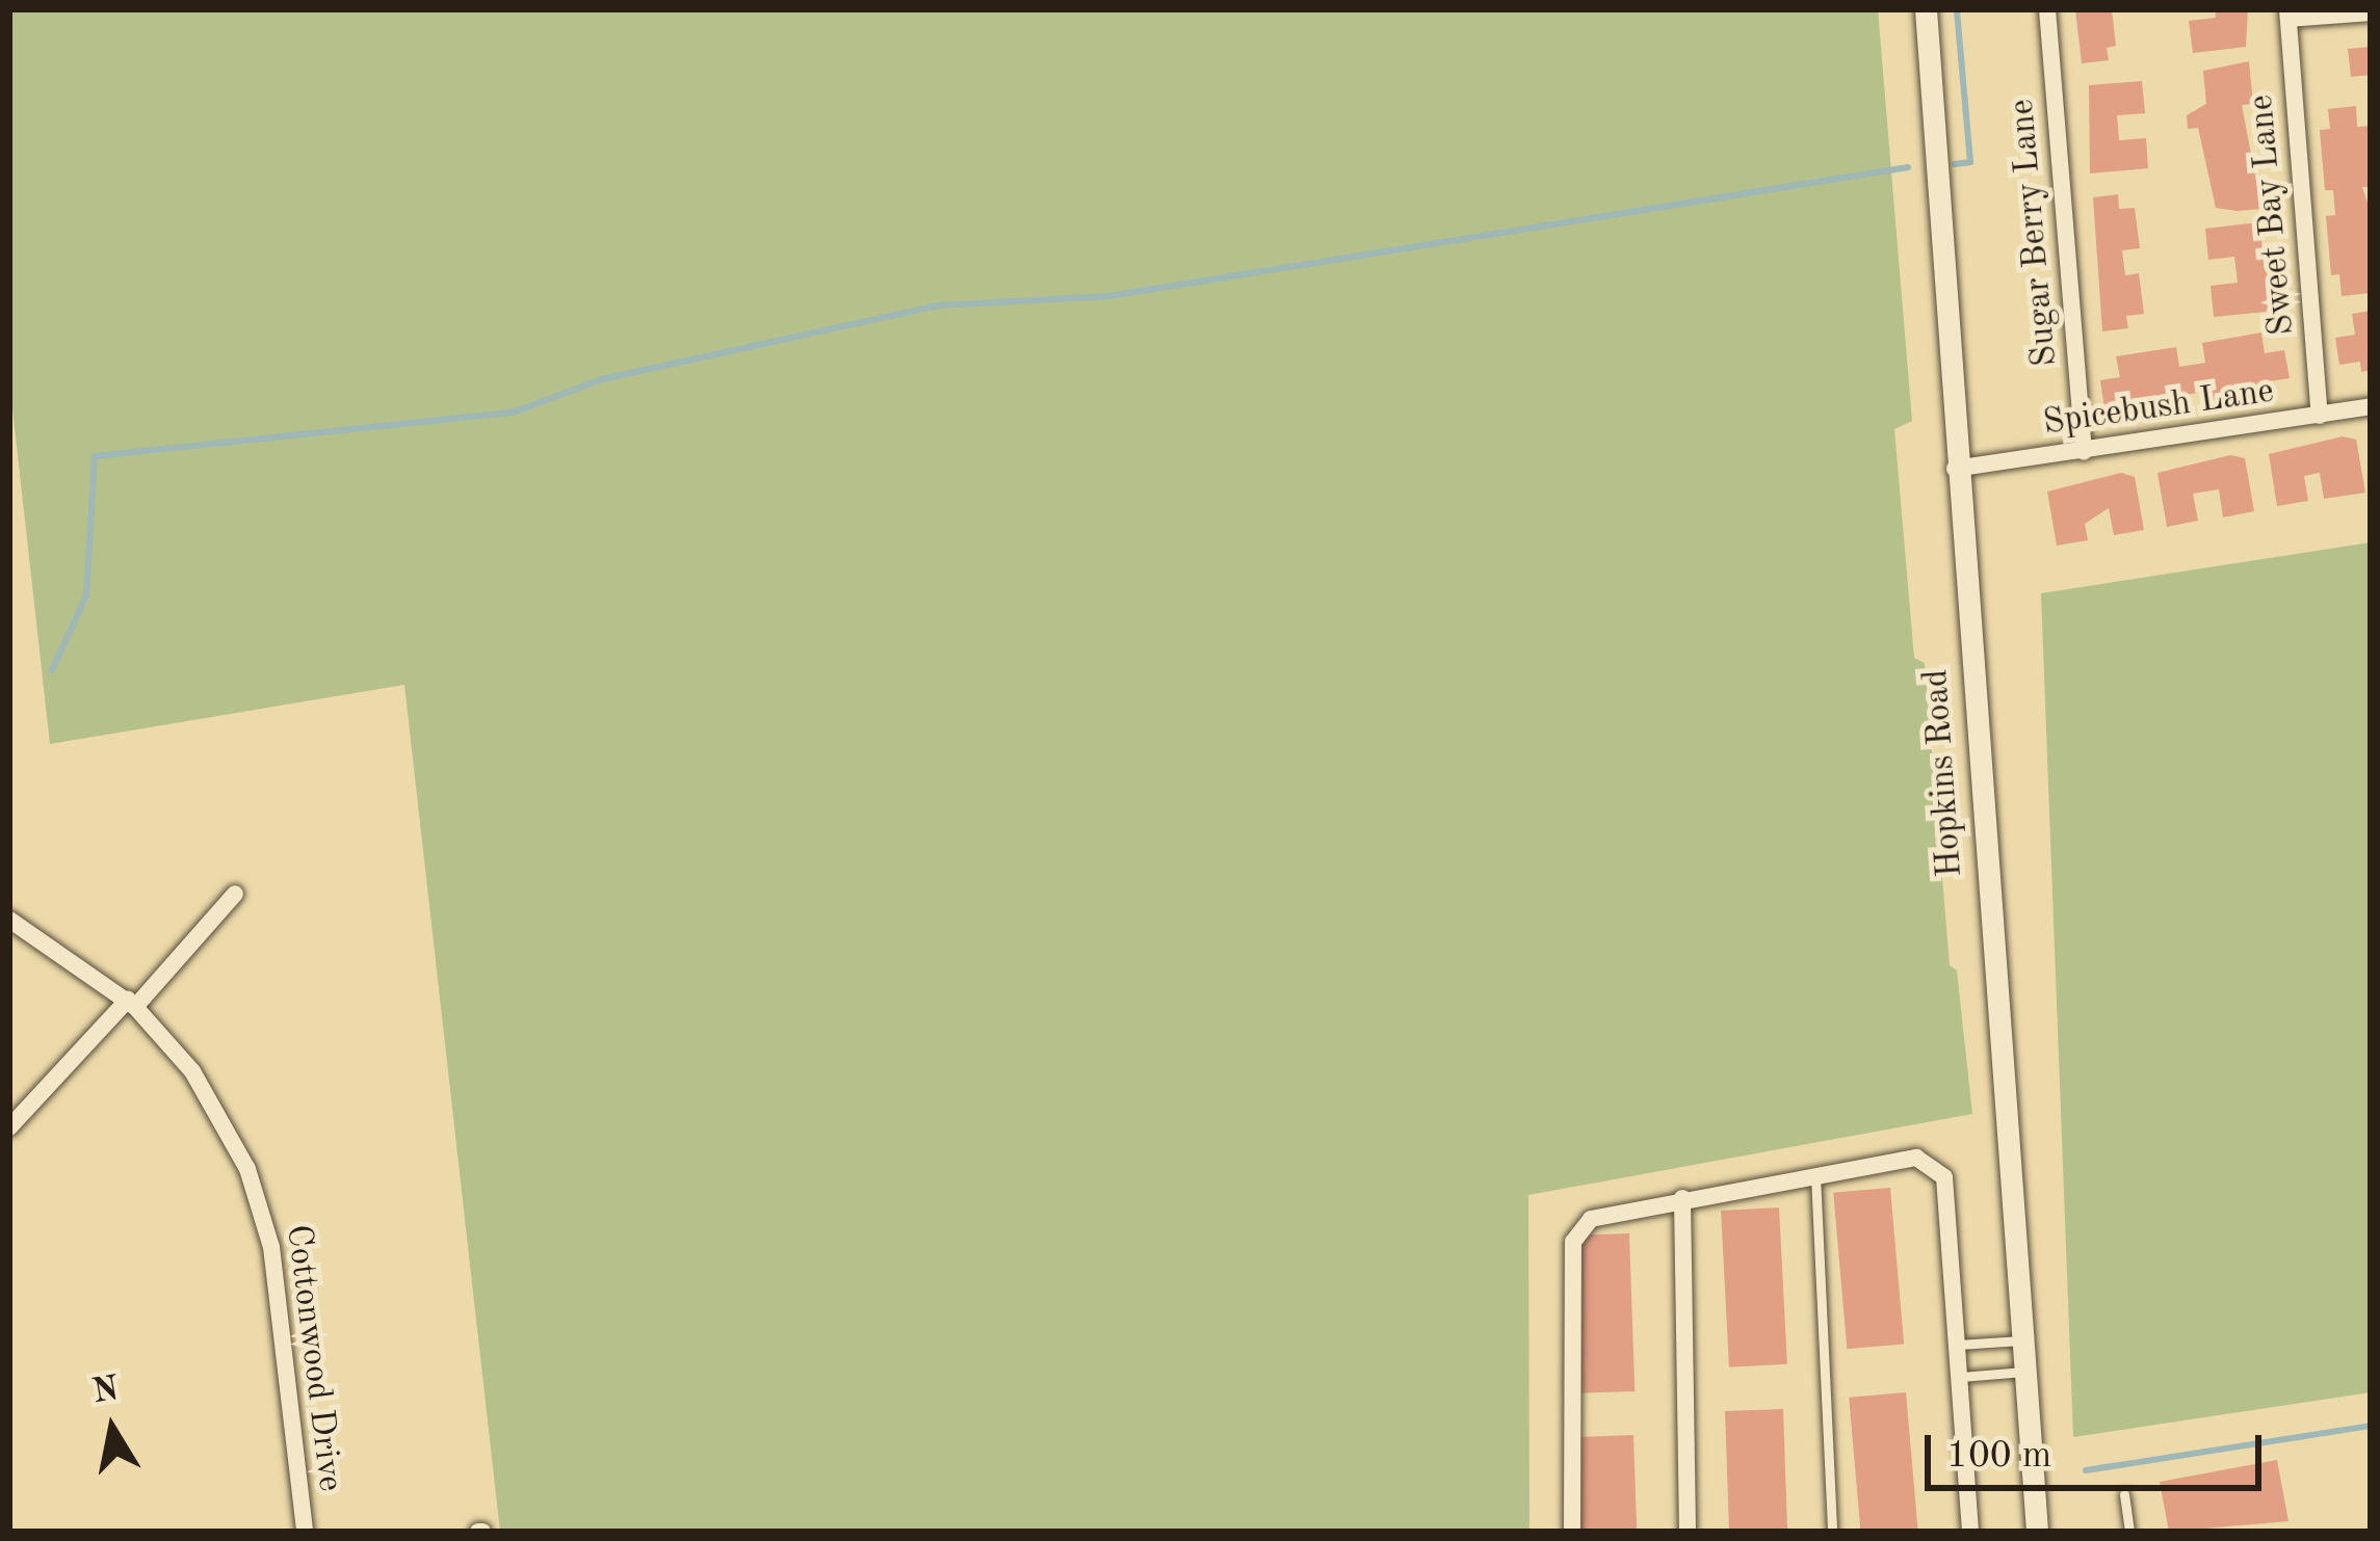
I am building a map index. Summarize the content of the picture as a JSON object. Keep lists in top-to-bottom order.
{
  "streets": {
    "street": [
      "Sweet Bay Lane",
      "Sugar Berry Lane",
      "Spicebush Lane",
      "Hopkins Road",
      "Cottonwood Drive"
    ]
  },
  "crossings": [
    ["Sweet Bay Lane", "Spicebush Lane"],
    ["Sugar Berry Lane", "Spicebush Lane"],
    ["Spicebush Lane", "Hopkins Road"]
  ],
  "scale_bar": "100 m",
  "north": "top"
}
